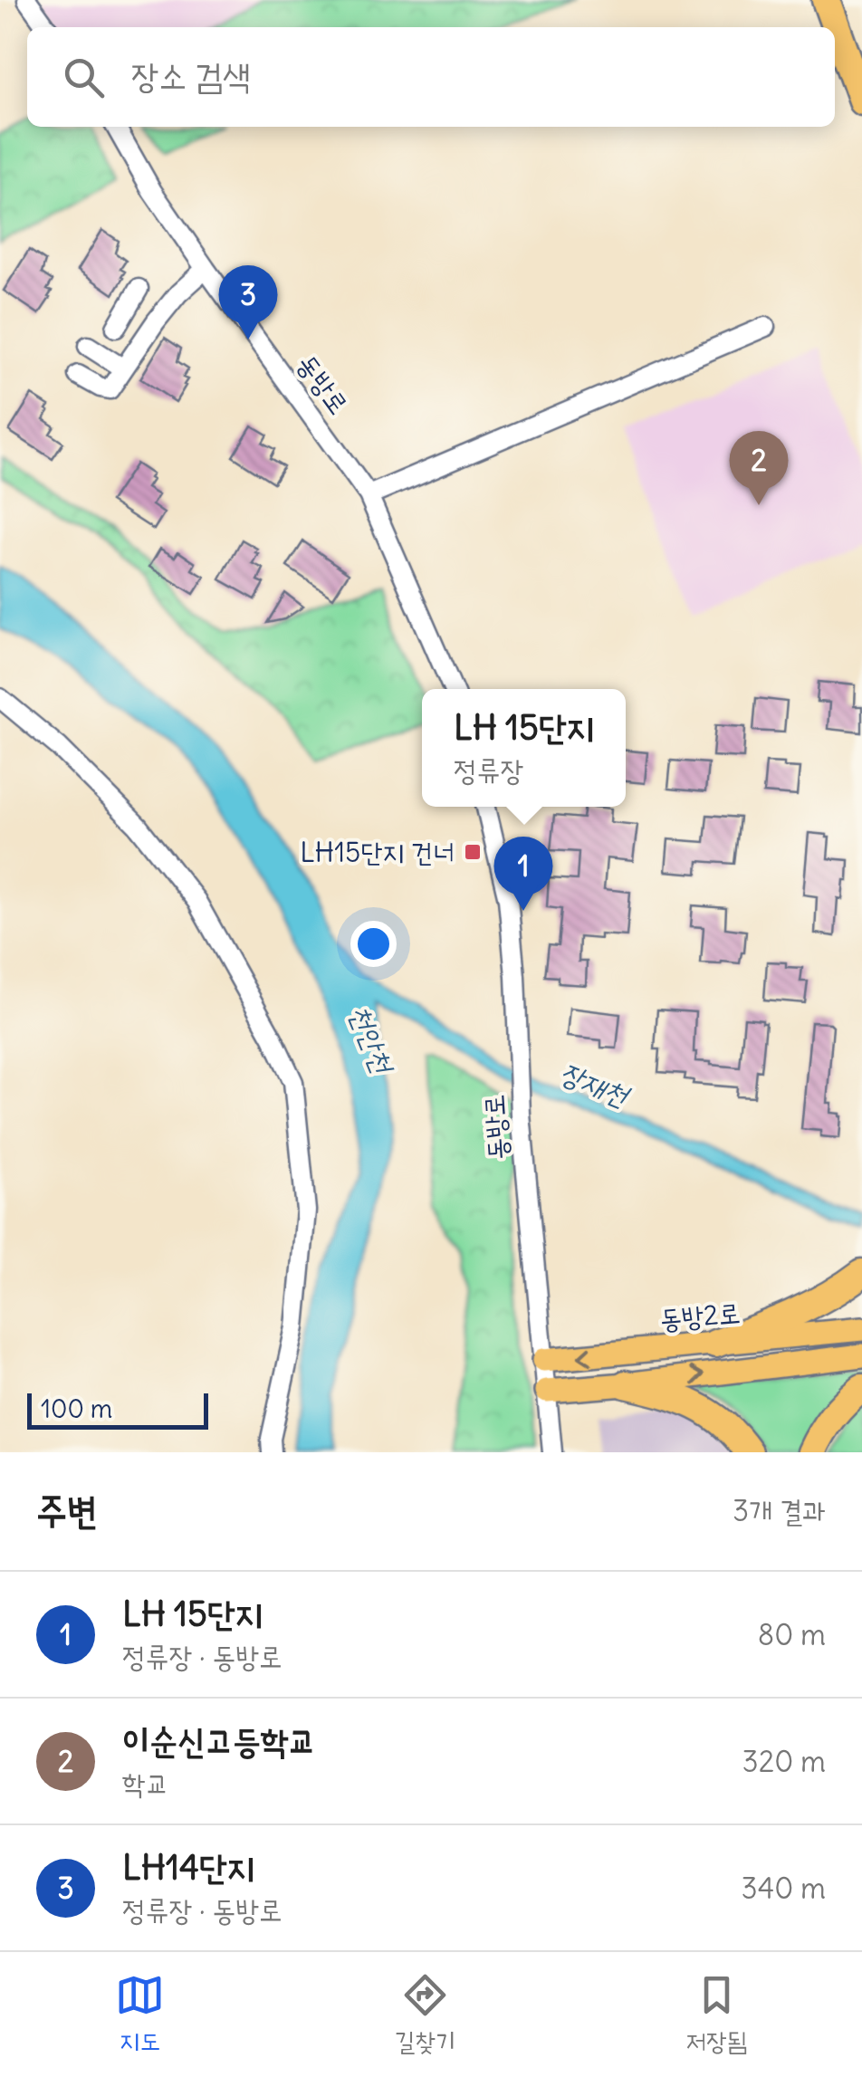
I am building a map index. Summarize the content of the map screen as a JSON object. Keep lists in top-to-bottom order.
{
  "streets": {
    "main road": ["동방2로"],
    "street": ["동방로"]
  },
  "crossings": [
    ["동방로", "동방2로"]
  ],
  "water": ["천안천", "장재천"],
  "places": {
    "transit": ["LH15단지 건너"]
  },
  "scale_bar": "100 m",
  "page": {
    "search": "장소 검색",
    "pins": ["3", "2", "1"],
    "popup": ["LH 15단지", "정류장"],
    "scale": "100 m",
    "heading": ["주변", "3개 결과"],
    "list": [
      {
        "mark": "1",
        "name": "LH 15단지",
        "note": "정류장 · 동방로",
        "value": "80 m"
      },
      {
        "mark": "2",
        "name": "이순신고등학교",
        "note": "학교",
        "value": "320 m"
      },
      {
        "mark": "3",
        "name": "LH14단지",
        "note": "정류장 · 동방로",
        "value": "340 m"
      }
    ],
    "nav": ["지도", "길찾기", "저장됨"]
  }
}
